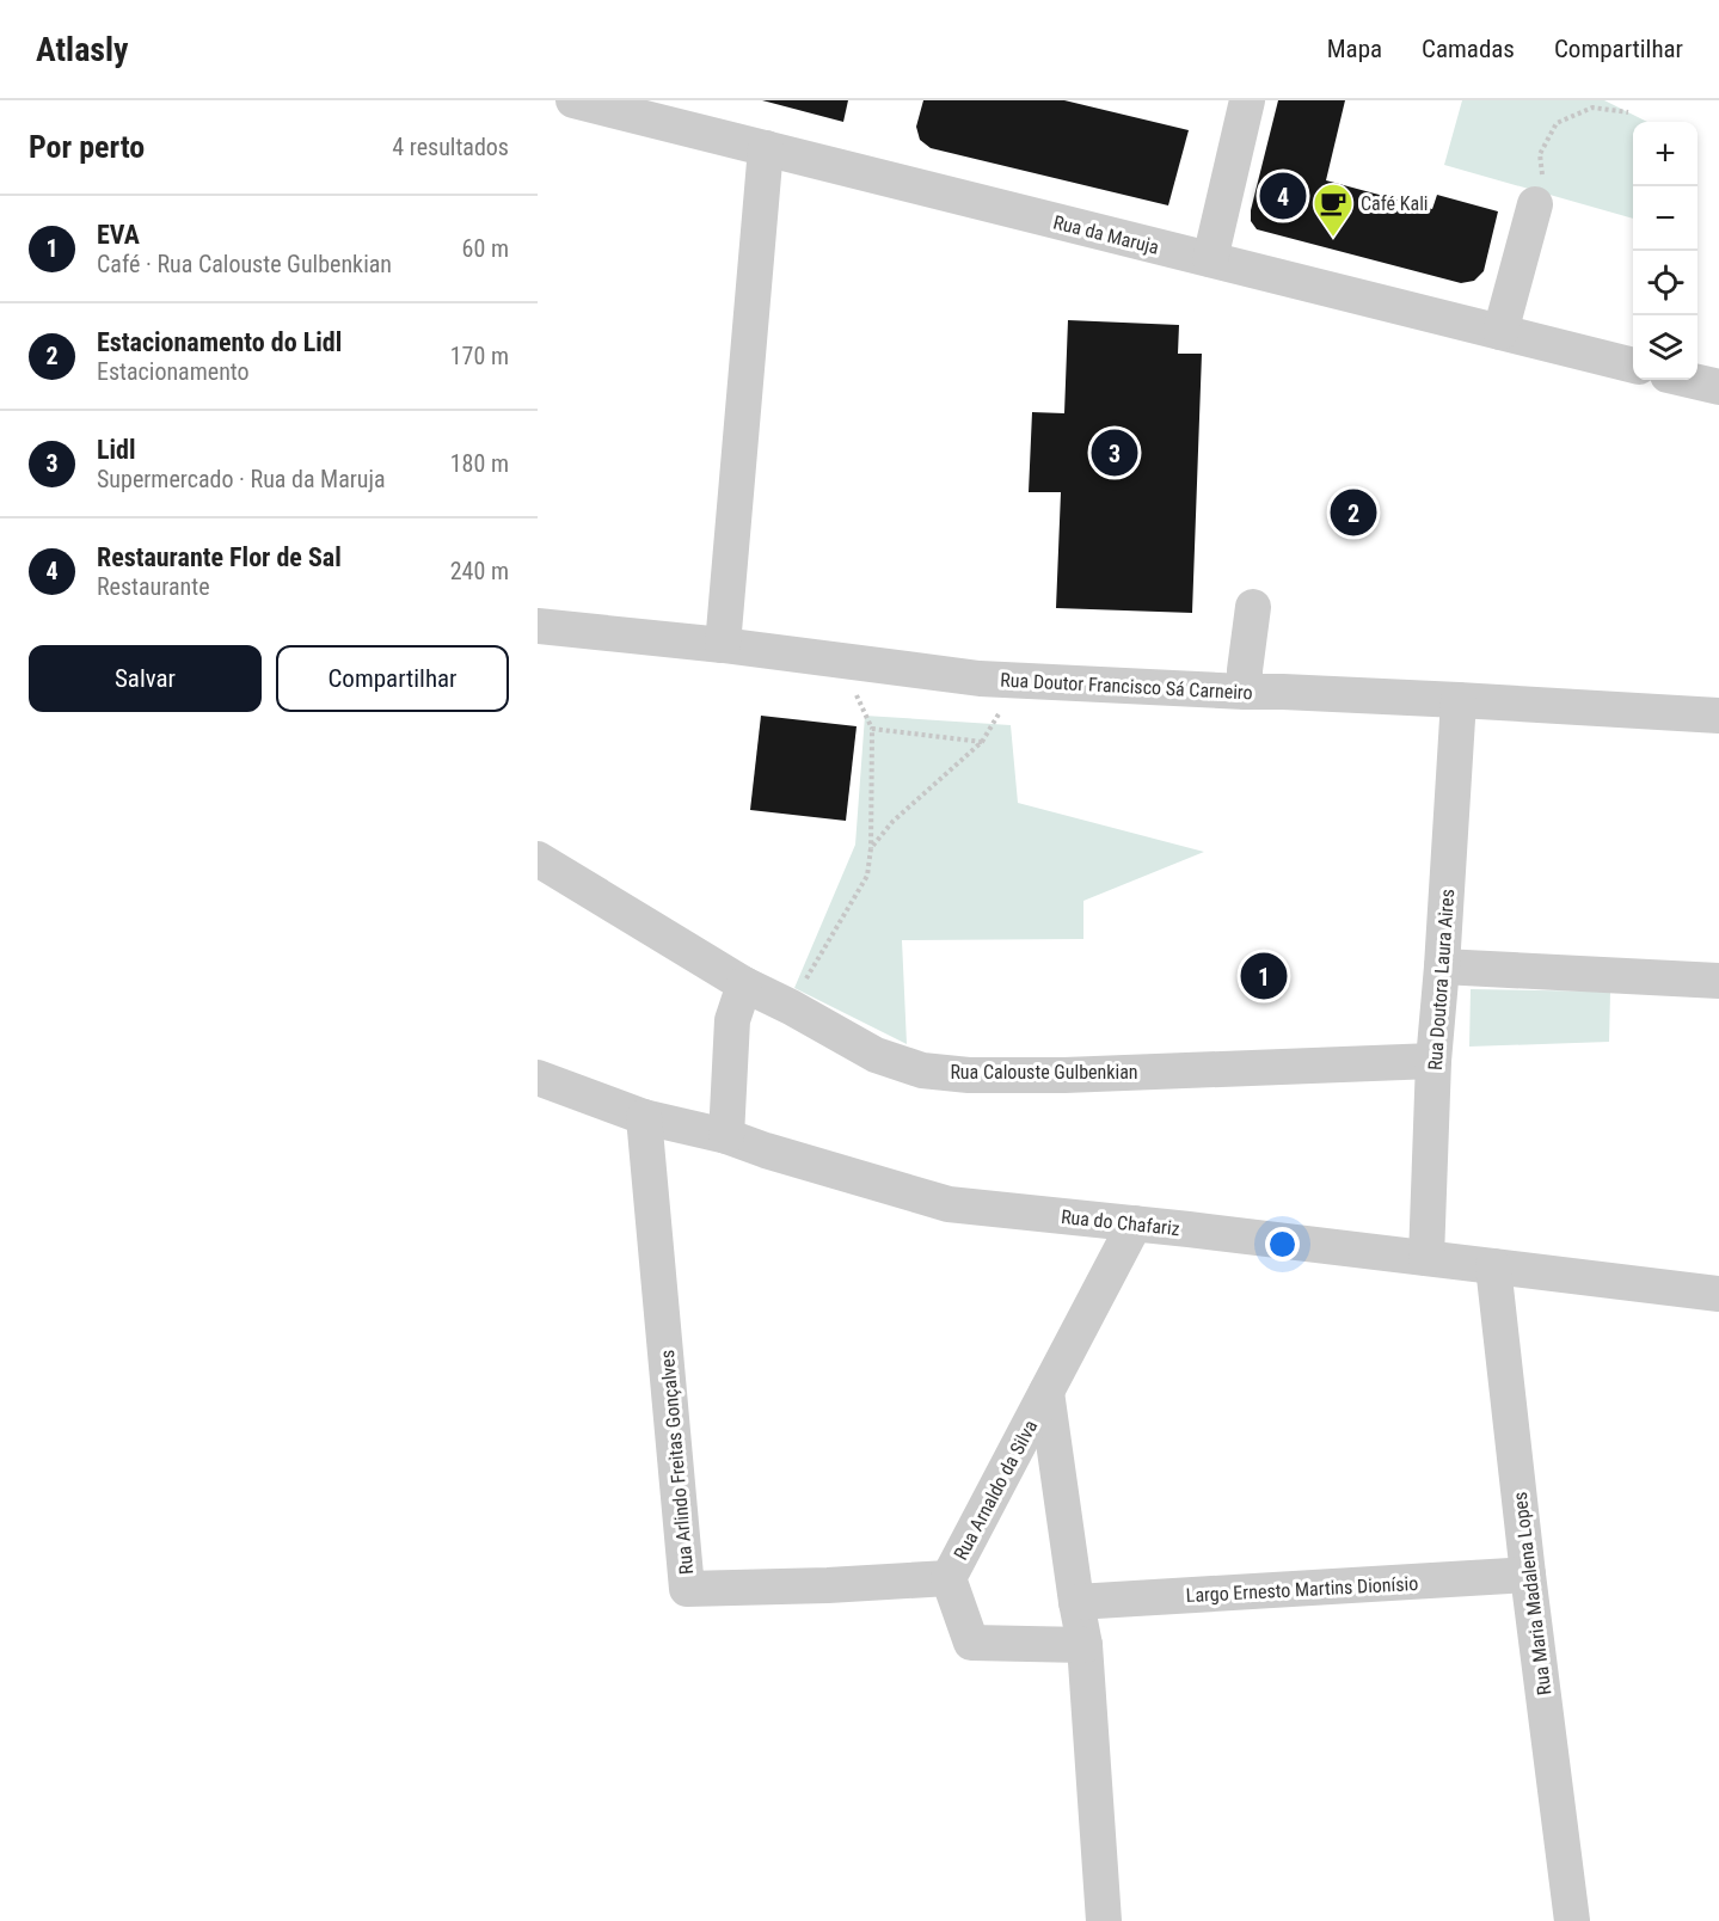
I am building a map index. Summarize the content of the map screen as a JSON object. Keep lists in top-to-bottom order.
{
  "streets": {
    "street": [
      "Rua da Maruja",
      "Rua Doutor Francisco Sá Carneiro",
      "Rua Doutora Laura Aires",
      "Rua Calouste Gulbenkian",
      "Rua do Chafariz",
      "Rua Arlindo Freitas Gonçalves",
      "Rua Arnaldo da Silva",
      "Largo Ernesto Martins Dionísio",
      "Rua Maria Madalena Lopes"
    ]
  },
  "crossings": [
    ["Rua Doutor Francisco Sá Carneiro", "Rua Doutora Laura Aires"],
    ["Rua Doutora Laura Aires", "Rua Calouste Gulbenkian"],
    ["Rua Doutora Laura Aires", "Rua do Chafariz"],
    ["Rua do Chafariz", "Rua Arlindo Freitas Gonçalves"],
    ["Rua do Chafariz", "Rua Arnaldo da Silva"],
    ["Rua do Chafariz", "Rua Maria Madalena Lopes"],
    ["Rua Arlindo Freitas Gonçalves", "Rua Arnaldo da Silva"],
    ["Rua Arnaldo da Silva", "Largo Ernesto Martins Dionísio"],
    ["Largo Ernesto Martins Dionísio", "Rua Maria Madalena Lopes"]
  ],
  "places": {
    "cafe": ["Café Kali"]
  },
  "page": {
    "header": "Atlasly",
    "nav": ["Mapa", "Camadas", "Compartilhar"],
    "heading": ["Por perto", "4 resultados"],
    "map_buttons": ["+", "−"],
    "pins": [
      "4",
      "3",
      "2",
      "1"
    ],
    "list": [
      {
        "mark": "1",
        "name": "EVA",
        "note": "Café · Rua Calouste Gulbenkian",
        "value": "60 m"
      },
      {
        "mark": "2",
        "name": "Estacionamento do Lidl",
        "note": "Estacionamento",
        "value": "170 m"
      },
      {
        "mark": "3",
        "name": "Lidl",
        "note": "Supermercado · Rua da Maruja",
        "value": "180 m"
      },
      {
        "mark": "4",
        "name": "Restaurante Flor de Sal",
        "note": "Restaurante",
        "value": "240 m"
      }
    ],
    "buttons": ["Salvar", "Compartilhar"]
  }
}
